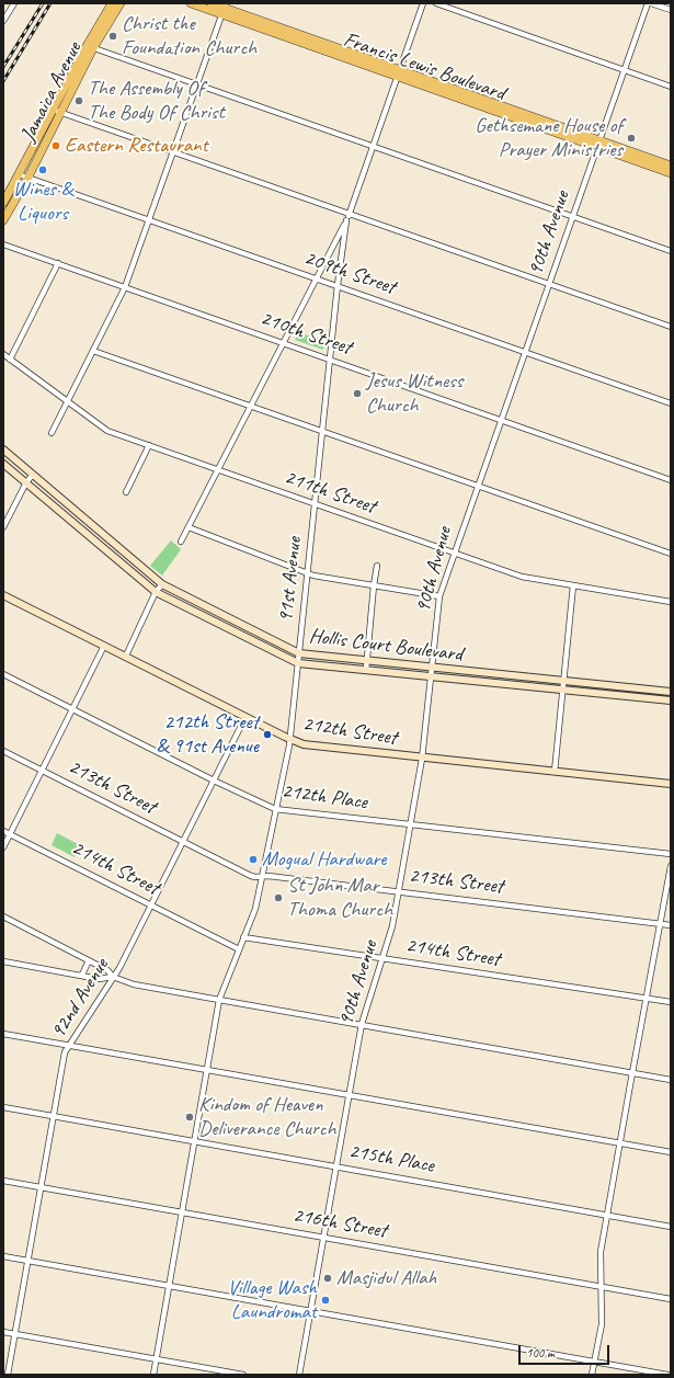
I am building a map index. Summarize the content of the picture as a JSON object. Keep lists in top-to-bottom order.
{
  "streets": {
    "main road": [
      "Francis Lewis Boulevard",
      "Jamaica Avenue",
      "Hollis Court Boulevard",
      "212th Street"
    ],
    "street": [
      "90th Avenue",
      "209th Street",
      "210th Street",
      "211th Street",
      "91st Avenue",
      "213th Street",
      "212th Place",
      "214th Street",
      "92nd Avenue",
      "215th Place",
      "216th Street"
    ]
  },
  "crossings": [
    ["Francis Lewis Boulevard", "90th Avenue"],
    ["Jamaica Avenue", "209th Street"],
    ["90th Avenue", "209th Street"],
    ["90th Avenue", "210th Street"],
    ["90th Avenue", "211th Street"],
    ["90th Avenue", "Hollis Court Boulevard"],
    ["90th Avenue", "212th Street"],
    ["90th Avenue", "213th Street"],
    ["90th Avenue", "212th Place"],
    ["90th Avenue", "214th Street"],
    ["90th Avenue", "215th Place"],
    ["90th Avenue", "216th Street"],
    ["209th Street", "91st Avenue"],
    ["210th Street", "91st Avenue"],
    ["211th Street", "91st Avenue"],
    ["91st Avenue", "Hollis Court Boulevard"],
    ["91st Avenue", "212th Street"],
    ["91st Avenue", "213th Street"],
    ["91st Avenue", "212th Place"],
    ["91st Avenue", "214th Street"],
    ["212th Street", "92nd Avenue"],
    ["213th Street", "92nd Avenue"],
    ["212th Place", "92nd Avenue"],
    ["214th Street", "92nd Avenue"],
    ["92nd Avenue", "215th Place"],
    ["92nd Avenue", "216th Street"]
  ],
  "places": [
    "Christ the Foundation Church",
    "The Assembly Of The Body Of Christ",
    "Gethsemane House of Prayer Ministries",
    "Eastern Restaurant",
    "Wines & Liquors",
    "Jesus Witness Church",
    "212th Street & 91st Avenue",
    "Mogual Hardware",
    "St John Mar Thoma Church",
    "Kindom of Heaven Deliverance Church",
    "Masjidul Allah",
    "Village Wash Laundromat"
  ],
  "scale_bar": "100 m"
}
